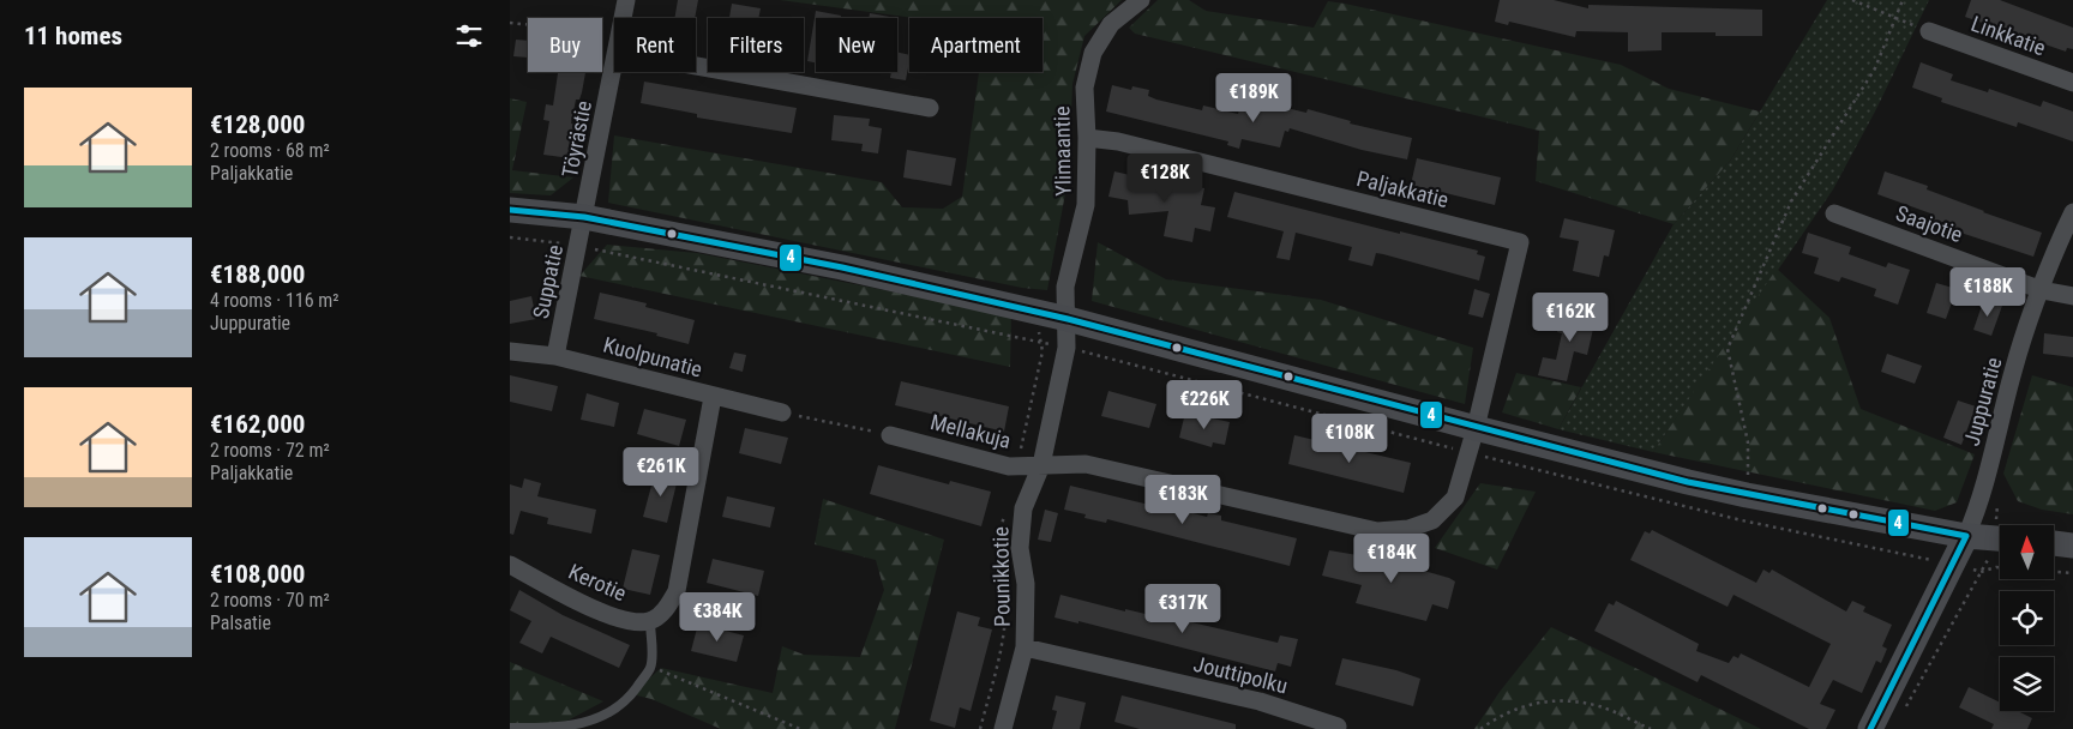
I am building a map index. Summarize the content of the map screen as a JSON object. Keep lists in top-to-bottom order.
{
  "streets": {
    "street": [
      "Linkkatie",
      "Töyrästie",
      "Ylimaantie",
      "Paljakkatie",
      "Saajotie",
      "Suppatie",
      "Kuolpunatie",
      "Juppuratie",
      "Mellakuja",
      "Pounikkotie",
      "Kerotie",
      "Jouttipolku"
    ]
  },
  "crossings": [
    ["Töyrästie", "Suppatie"],
    ["Ylimaantie", "Paljakkatie"],
    ["Ylimaantie", "Pounikkotie"],
    ["Paljakkatie", "Mellakuja"],
    ["Saajotie", "Juppuratie"],
    ["Suppatie", "Kuolpunatie"],
    ["Mellakuja", "Pounikkotie"],
    ["Pounikkotie", "Jouttipolku"]
  ],
  "lines": ["transit line 4"],
  "north": "top",
  "page": {
    "heading": "11 homes",
    "chip": [
      "Buy",
      "Rent",
      "Filters",
      "New",
      "Apartment"
    ],
    "list": [
      {
        "name": "€128,000",
        "note": "2 rooms · 68 m² · Paljakkatie"
      },
      {
        "name": "€188,000",
        "note": "4 rooms · 116 m² · Juppuratie"
      },
      {
        "name": "€162,000",
        "note": "2 rooms · 72 m² · Paljakkatie"
      },
      {
        "name": "€108,000",
        "note": "2 rooms · 70 m² · Palsatie"
      }
    ],
    "price": [
      "€189K",
      "€128K",
      "€188K",
      "€162K",
      "€226K",
      "€108K",
      "€261K",
      "€183K",
      "€184K",
      "€317K",
      "€384K"
    ]
  }
}
